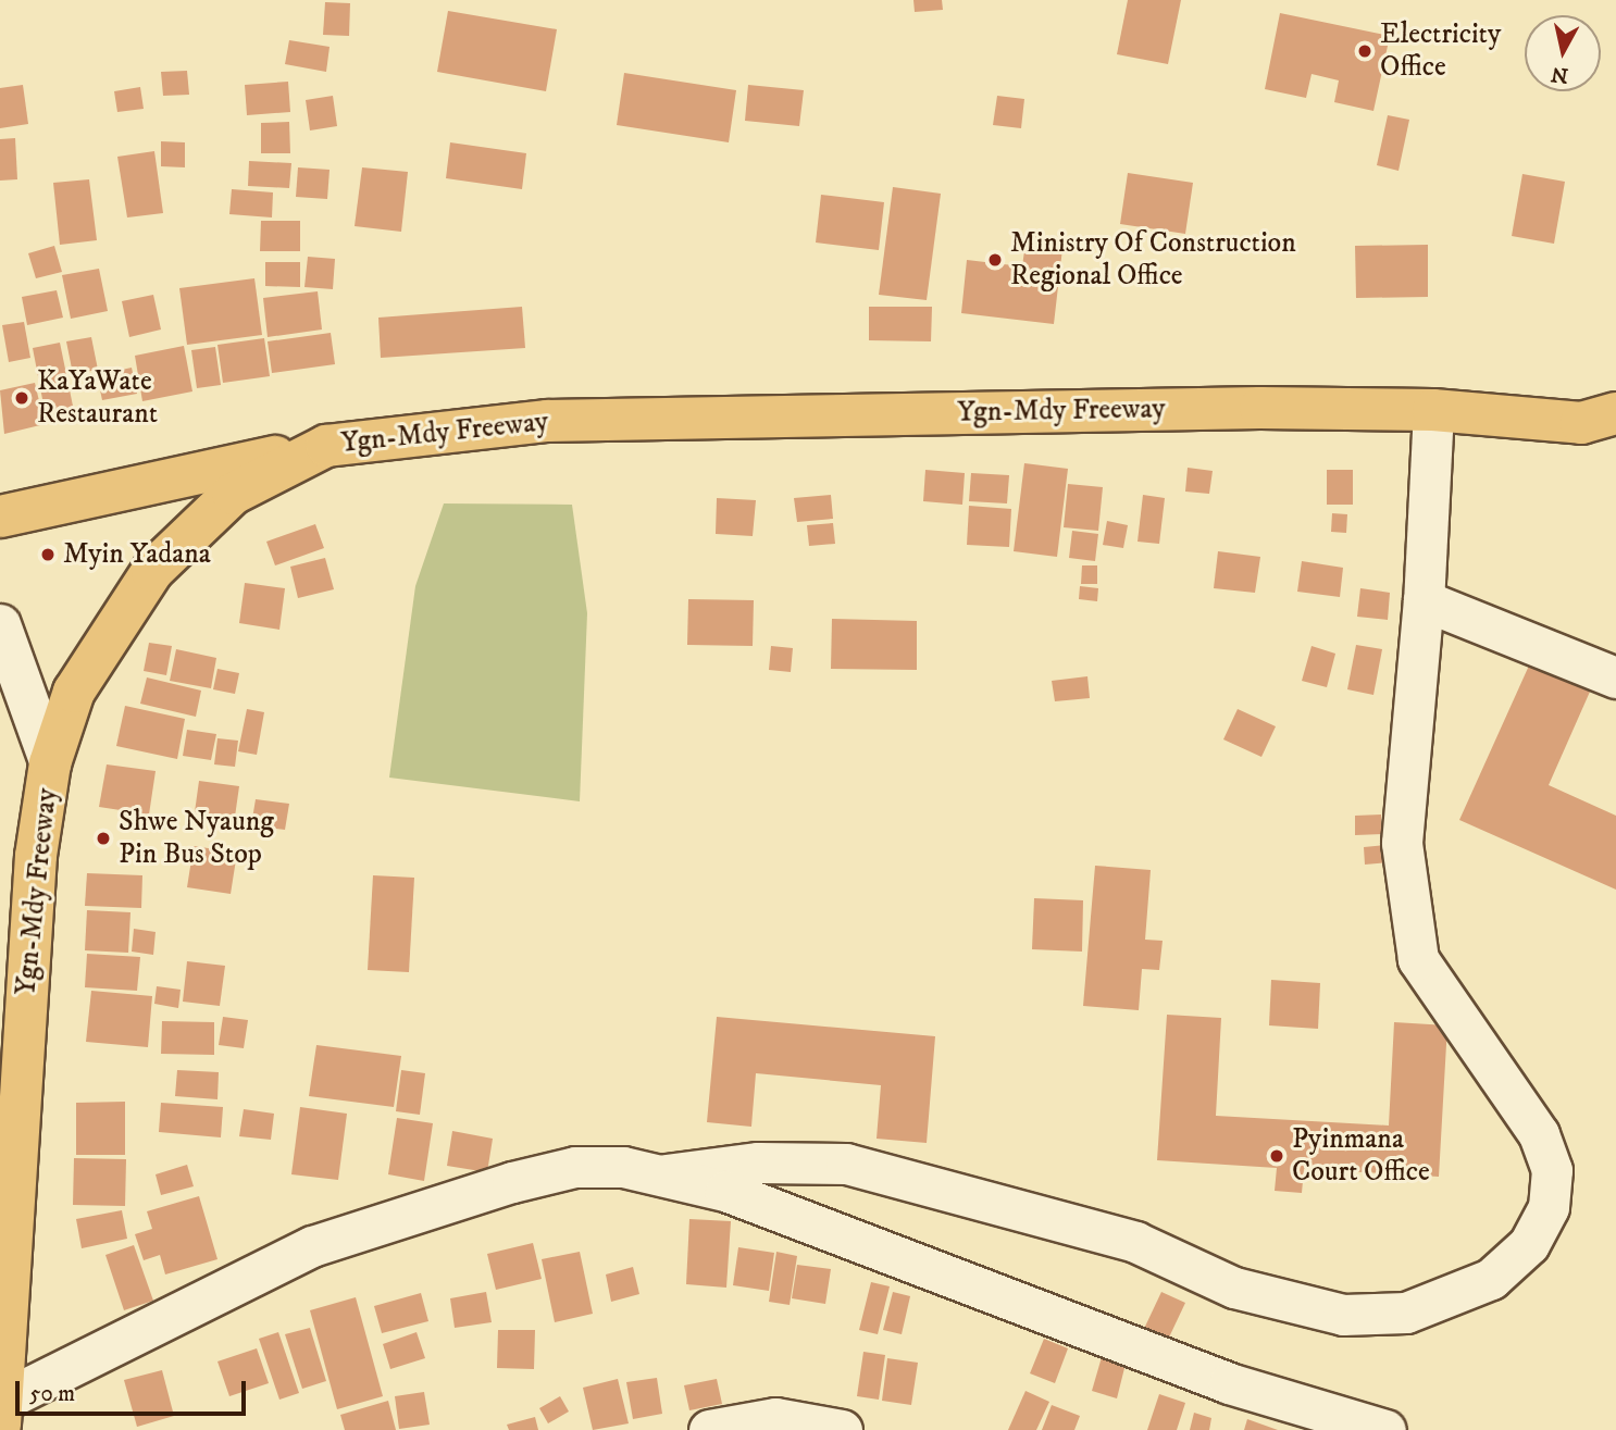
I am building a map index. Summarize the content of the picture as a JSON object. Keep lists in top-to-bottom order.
{
  "streets": {
    "main road": ["Ygn-Mdy Freeway"]
  },
  "places": [
    "Electricity Office",
    "Ministry Of Construction Regional Office",
    "KaYaWate Restaurant",
    "Myin Yadana",
    "Shwe Nyaung Pin Bus Stop",
    "Pyinmana Court Office"
  ],
  "scale_bar": "50 m",
  "north": "bottom"
}
